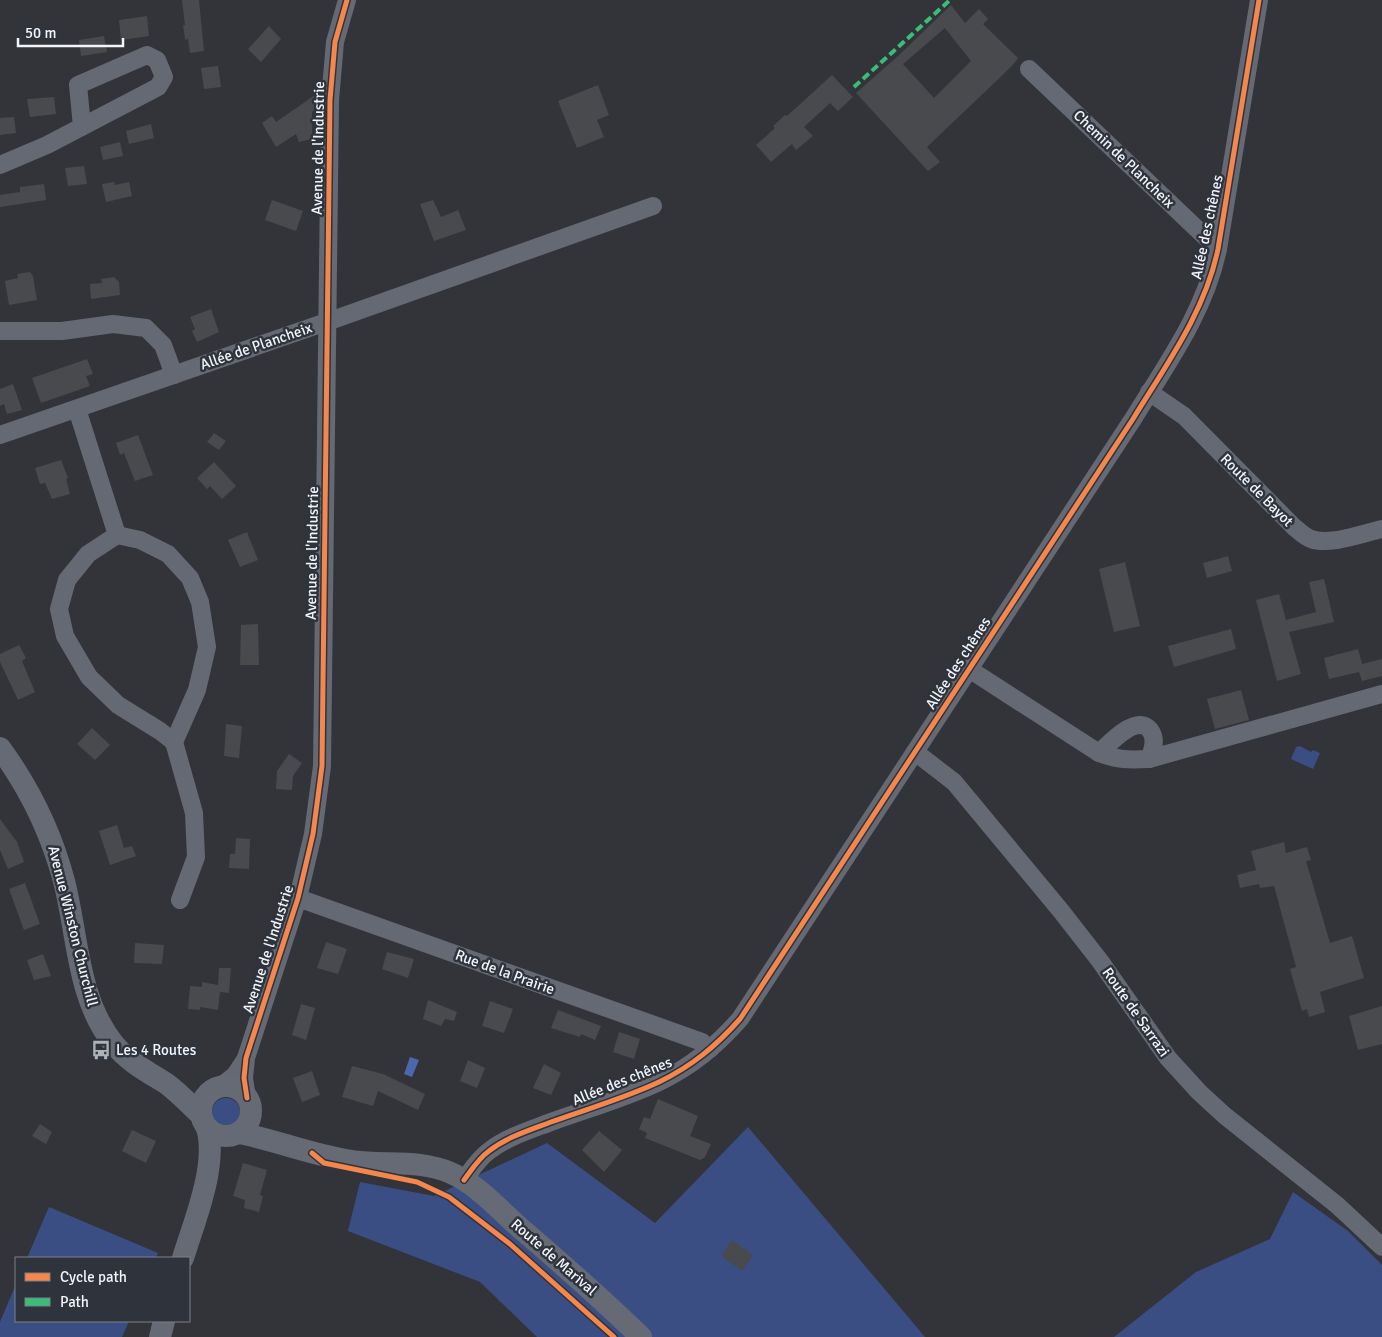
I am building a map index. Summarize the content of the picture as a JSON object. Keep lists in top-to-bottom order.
{
  "streets": {
    "main road": ["Avenue Winston Churchill", "Route de Marival"],
    "street": [
      "Avenue de l'Industrie",
      "Chemin de Plancheix",
      "Allée des chênes",
      "Allée de Plancheix",
      "Route de Bayot",
      "Rue de la Prairie",
      "Route de Sarrazi"
    ]
  },
  "crossings": [
    ["Avenue de l'Industrie", "Allée de Plancheix"],
    ["Avenue de l'Industrie", "Avenue Winston Churchill"],
    ["Avenue de l'Industrie", "Rue de la Prairie"],
    ["Chemin de Plancheix", "Allée des chênes"],
    ["Allée des chênes", "Route de Bayot"],
    ["Allée des chênes", "Rue de la Prairie"],
    ["Allée des chênes", "Route de Sarrazi"],
    ["Allée des chênes", "Route de Marival"]
  ],
  "places": {
    "bus stop": ["Les 4 Routes"]
  },
  "legend": ["Cycle path", "Path"],
  "scale_bar": "50 m"
}
